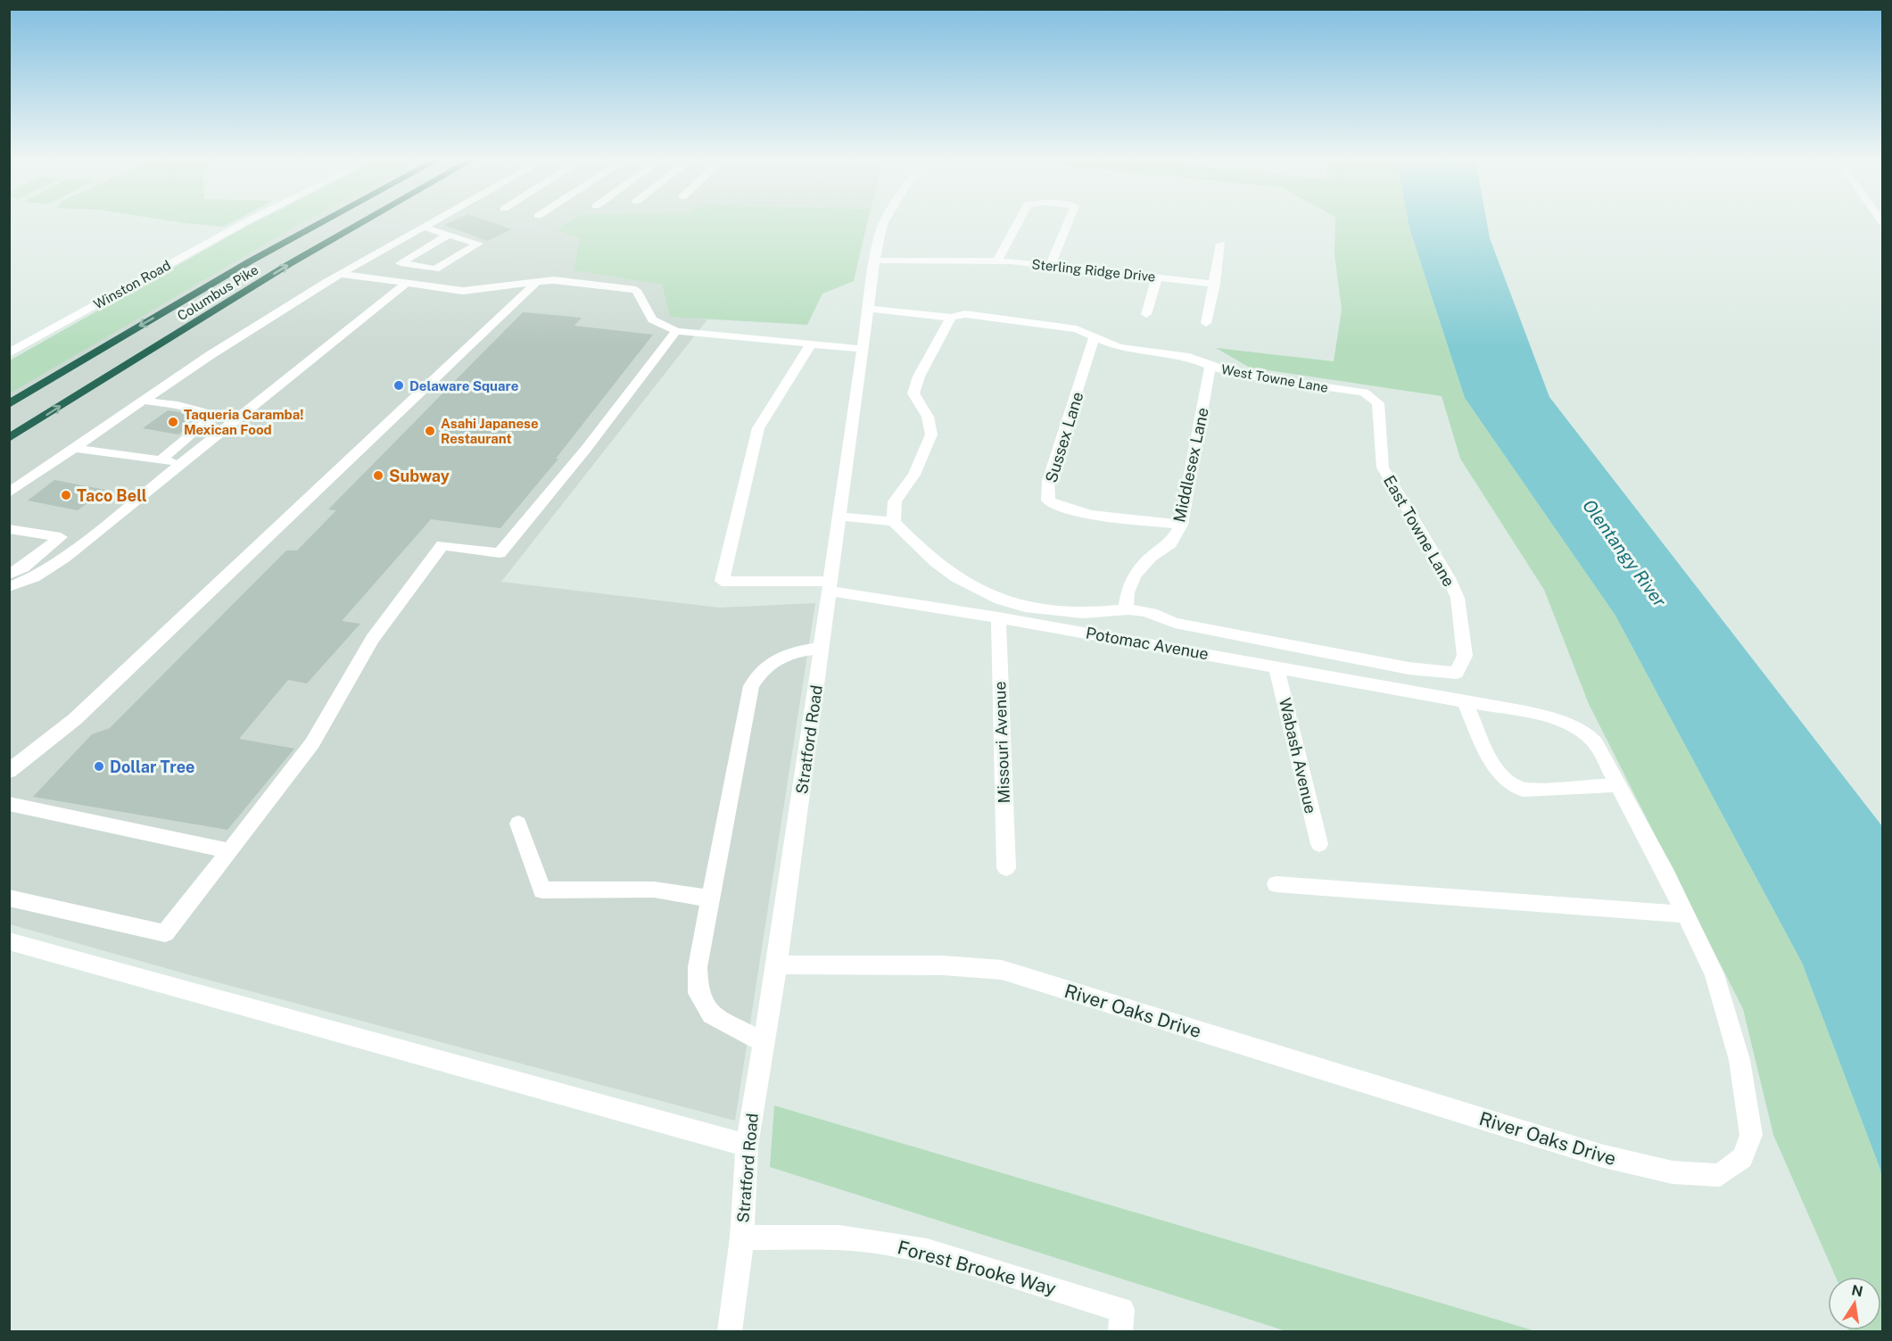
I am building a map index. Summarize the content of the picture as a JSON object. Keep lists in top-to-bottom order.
{
  "streets": {
    "highway": ["Columbus Pike"],
    "street": [
      "Sterling Ridge Drive",
      "Winston Road",
      "West Towne Lane",
      "Sussex Lane",
      "Middlesex Lane",
      "East Towne Lane",
      "Potomac Avenue",
      "Stratford Road",
      "Missouri Avenue",
      "Wabash Avenue",
      "River Oaks Drive",
      "Forest Brooke Way"
    ]
  },
  "crossings": [
    ["Sterling Ridge Drive", "Stratford Road"],
    ["West Towne Lane", "Sussex Lane"],
    ["West Towne Lane", "Middlesex Lane"],
    ["West Towne Lane", "East Towne Lane"],
    ["West Towne Lane", "Stratford Road"],
    ["Sussex Lane", "Middlesex Lane"],
    ["Middlesex Lane", "East Towne Lane"],
    ["Potomac Avenue", "Stratford Road"],
    ["Potomac Avenue", "Missouri Avenue"],
    ["Potomac Avenue", "Wabash Avenue"],
    ["Potomac Avenue", "River Oaks Drive"],
    ["Stratford Road", "River Oaks Drive"],
    ["Stratford Road", "Forest Brooke Way"]
  ],
  "water": ["Olentangy River"],
  "places": [
    "Delaware Square",
    "Taqueria Caramba! Mexican Food",
    "Asahi Japanese Restaurant",
    "Subway",
    "Taco Bell",
    "Dollar Tree"
  ],
  "north": "top"
}
